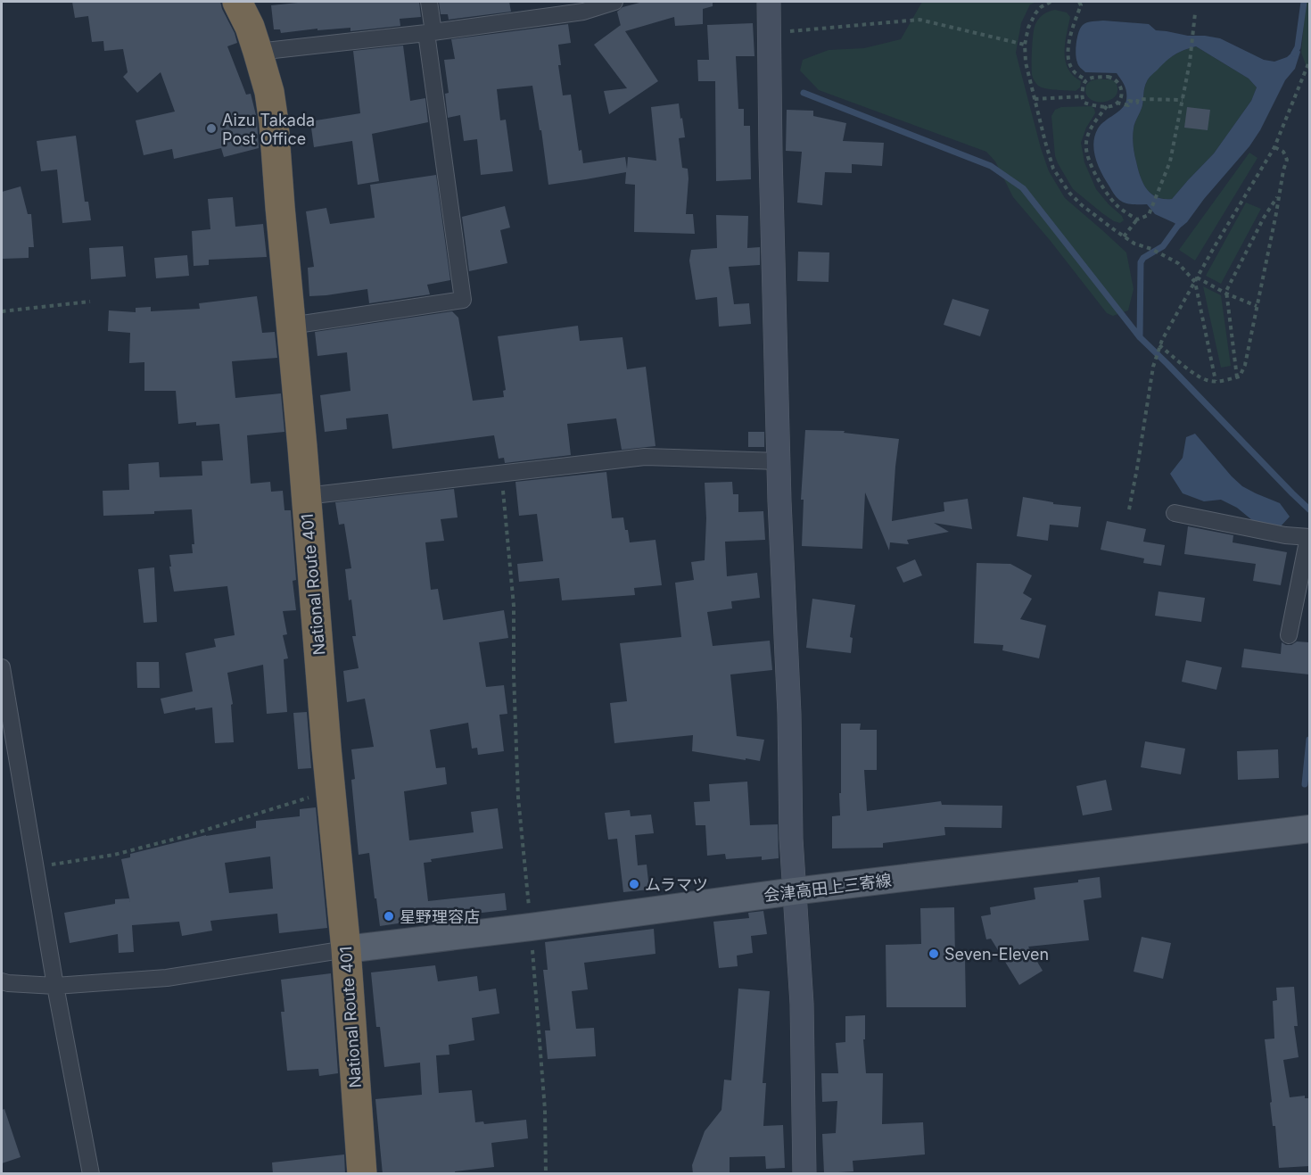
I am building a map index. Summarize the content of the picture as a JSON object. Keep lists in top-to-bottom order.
{
  "streets": {
    "highway": ["National Route 401"],
    "main road": ["会津高田上三寄線"]
  },
  "crossings": [
    ["National Route 401", "会津高田上三寄線"]
  ],
  "places": [
    "Aizu Takada Post Office",
    "ムラマツ",
    "星野理容店",
    "Seven-Eleven"
  ]
}
